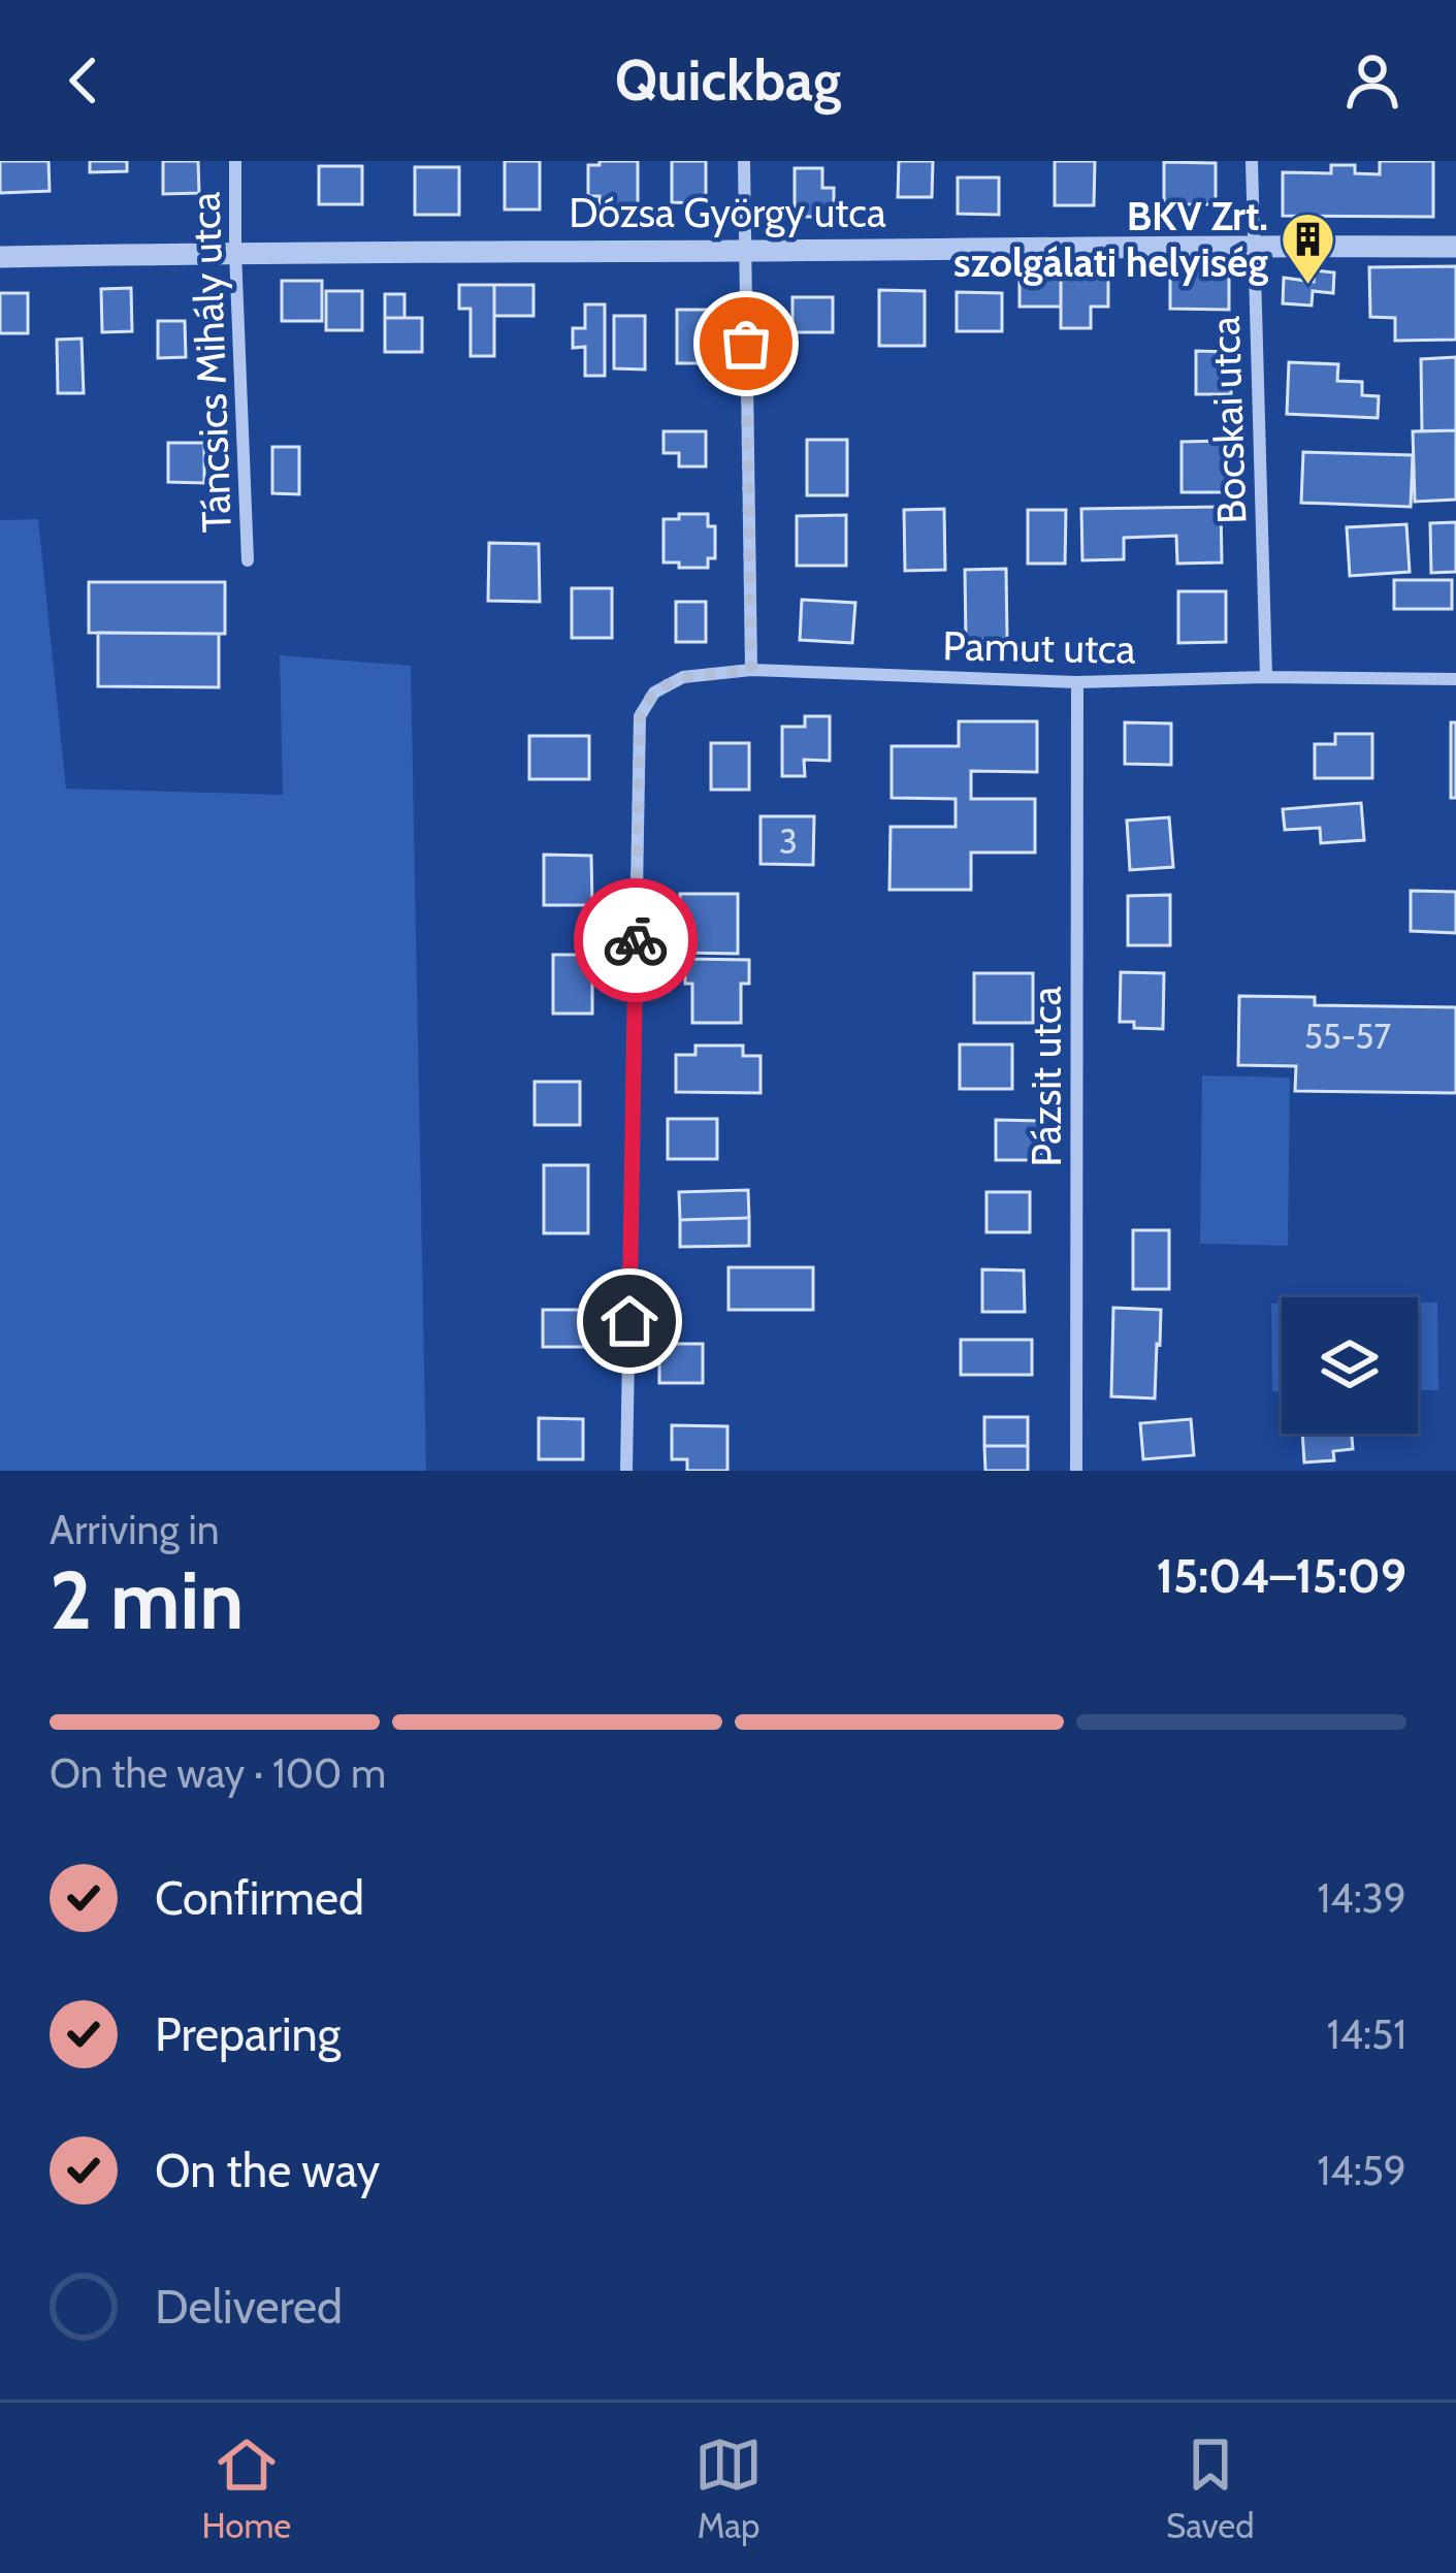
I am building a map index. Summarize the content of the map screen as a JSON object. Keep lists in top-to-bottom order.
{
  "streets": {
    "street": [
      "Dózsa György utca",
      "Táncsics Mihály utca",
      "Bocskai utca",
      "Pamut utca",
      "Pázsit utca"
    ]
  },
  "crossings": [
    ["Dózsa György utca", "Táncsics Mihály utca"],
    ["Dózsa György utca", "Bocskai utca"],
    ["Bocskai utca", "Pamut utca"],
    ["Pamut utca", "Pázsit utca"]
  ],
  "places": {
    "building": ["BKV Zrt. szolgálati helyiség"]
  },
  "house_numbers": ["3", "55-57"],
  "page": {
    "header": "Quickbag",
    "heading": ["2 min", "Arriving in", "15:04–15:09"],
    "bar": "On the way · 100 m",
    "list": [
      ["Confirmed", "14:39"],
      ["Preparing", "14:51"],
      ["On the way", "14:59"],
      "Delivered"
    ],
    "tabs": ["Home", "Map", "Saved"]
  }
}
